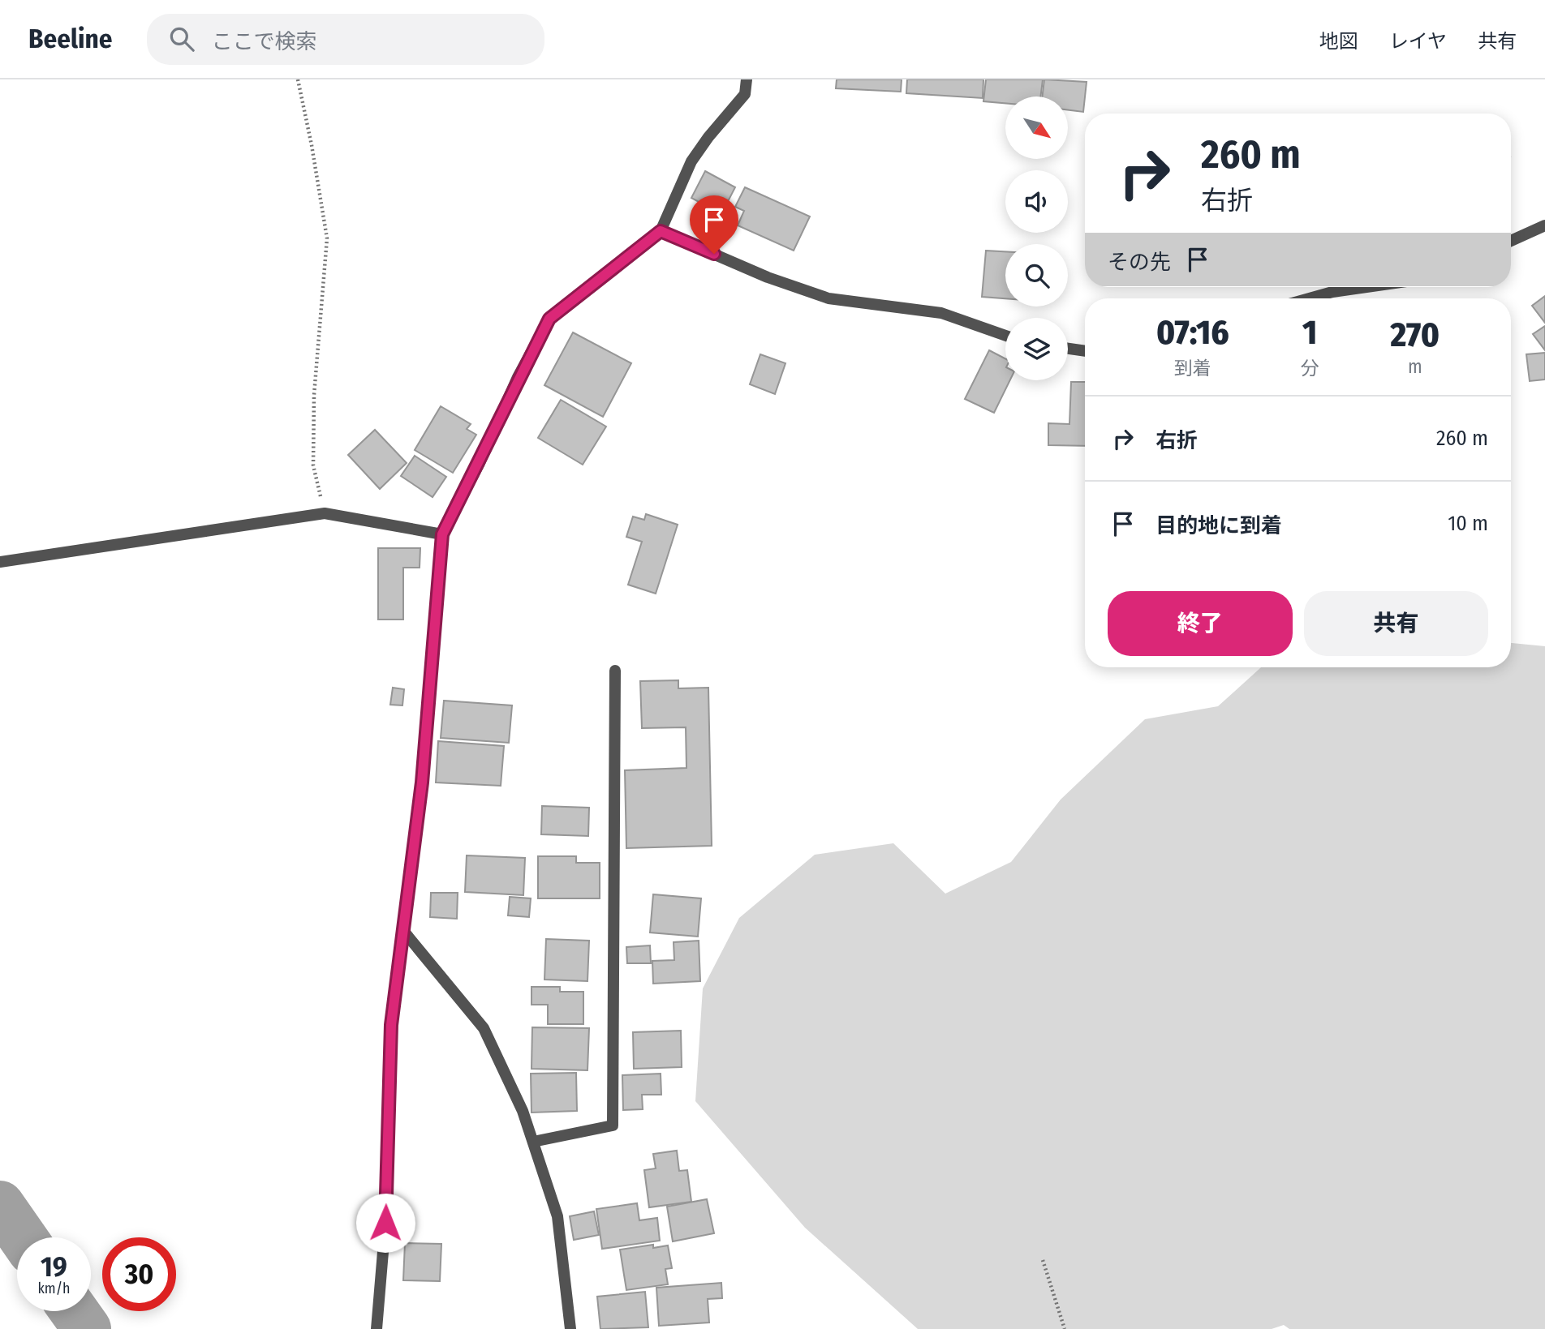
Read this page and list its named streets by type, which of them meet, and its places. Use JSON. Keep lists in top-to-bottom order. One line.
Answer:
{"north":"bottom right","page":{"header":"Beeline","search":"ここで検索","nav":["地図","レイヤ","共有"],"turn":["260 m","右折"],"then":"その先","eta":["07:16","到着","1","分","270","m"],"list":[{"name":"右折","value":"260 m"},{"name":"目的地に到着","value":"10 m"}],"buttons":["終了","共有"],"speed":"19 km/h","limit":"30"}}
